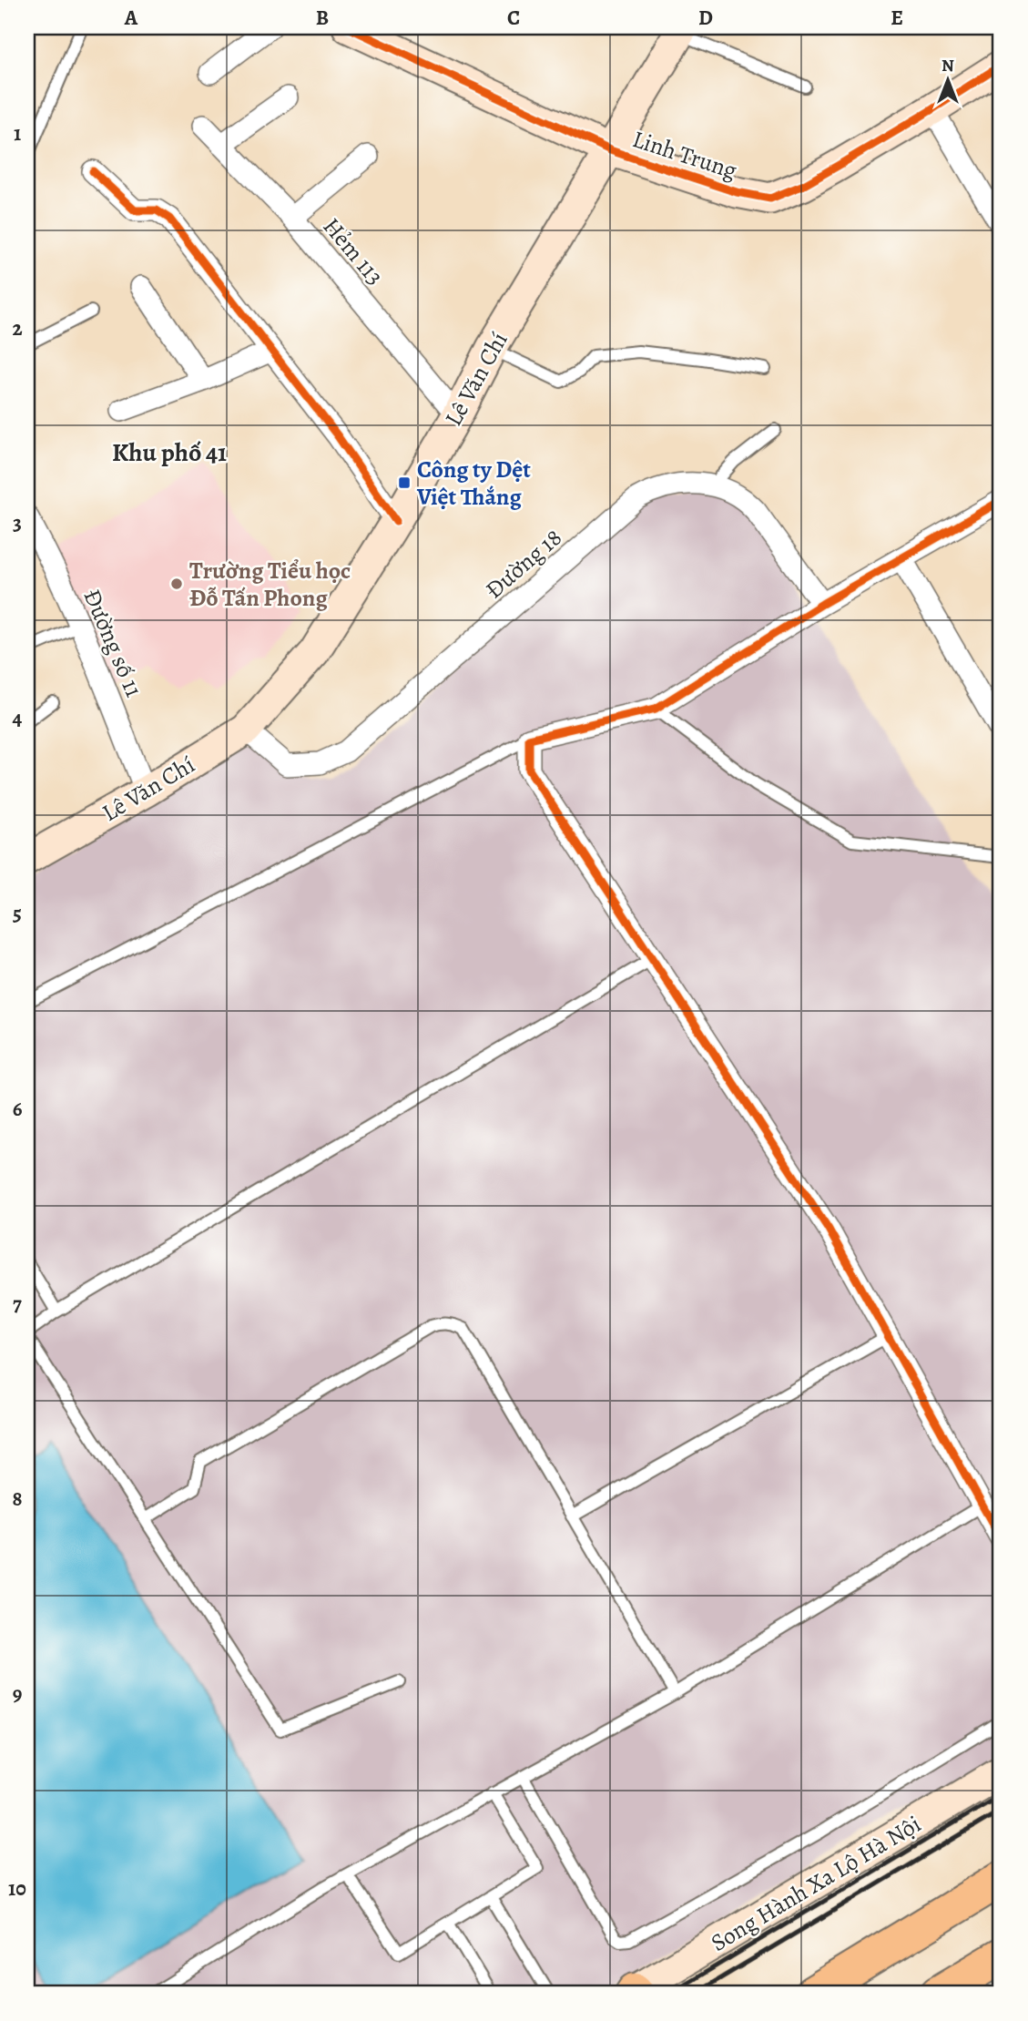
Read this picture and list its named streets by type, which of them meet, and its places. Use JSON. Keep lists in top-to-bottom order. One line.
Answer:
{"streets":{"main road":["Linh Trung","Lê Văn Chí","Song Hành Xa Lộ Hà Nội"],"street":["Hẻm 113","Đường 18","Đường số 11"]},"crossings":[["Linh Trung","Lê Văn Chí"],["Hẻm 113","Lê Văn Chí"],["Lê Văn Chí","Đường 18"],["Lê Văn Chí","Đường số 11"]],"districts":["Khu phố 41"],"places":{"transit":["Công ty Dệt Việt Thắng"],"other":["Trường Tiểu học Đỗ Tấn Phong"]},"north":"top","grid":{"columns":["A","B","C","D","E"],"rows":["1","2","3","4","5","6","7","8","9","10"]}}
